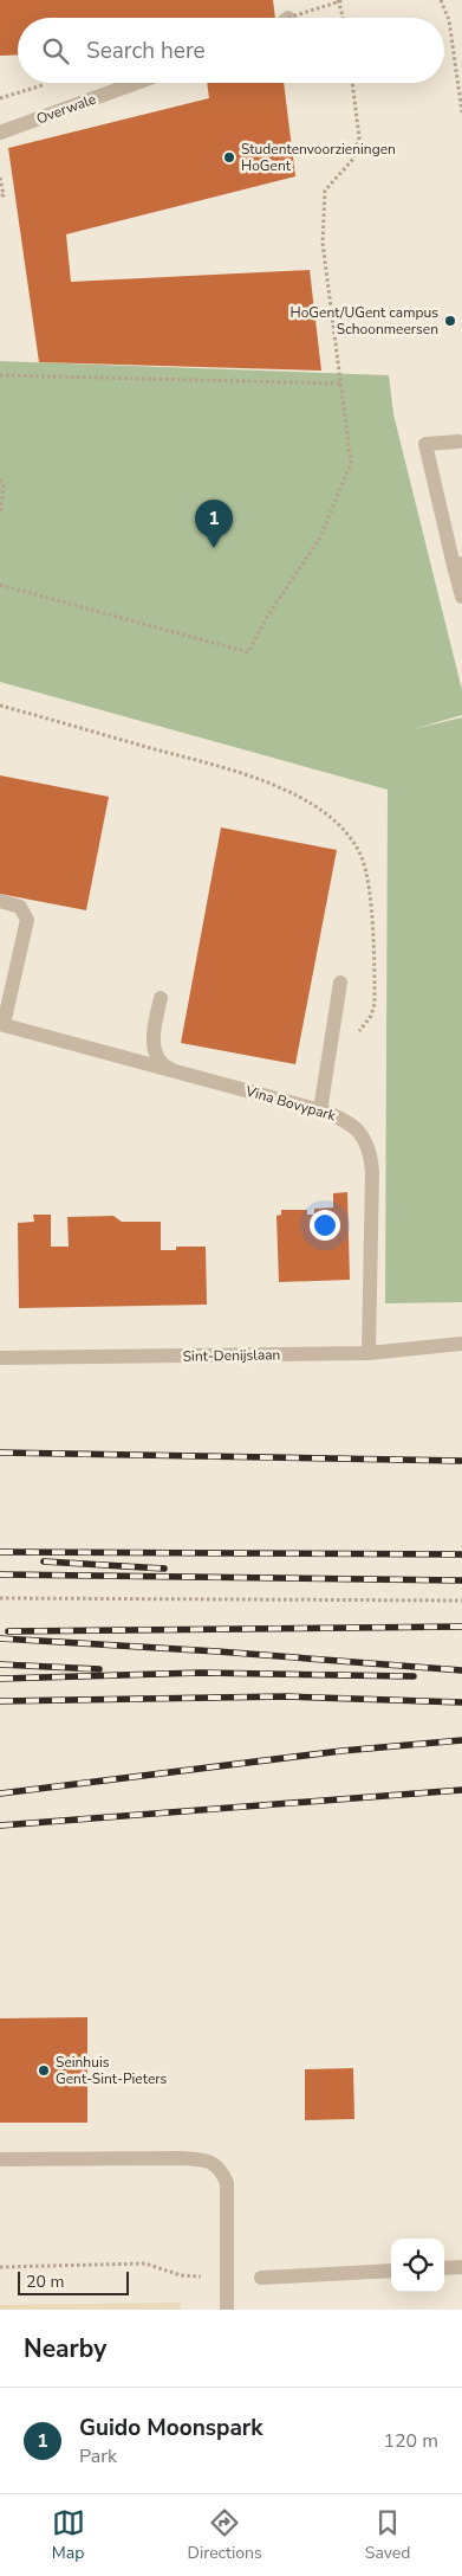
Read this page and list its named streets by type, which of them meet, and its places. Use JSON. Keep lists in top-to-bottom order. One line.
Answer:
{"streets":{"street":["Overwale","Vina Bovypark","Sint-Denijslaan"]},"crossings":[["Vina Bovypark","Sint-Denijslaan"]],"places":["Studentenvoorzieningen HoGent","HoGent/UGent campus Schoonmeersen","Seinhuis Gent-Sint-Pieters"],"scale_bar":"20 m","page":{"search":"Search here","pins":"1","scale":"20 m","heading":"Nearby","list":[{"mark":"1","name":"Guido Moonspark","note":"Park","value":"120 m"}],"nav":["Map","Directions","Saved"]}}
